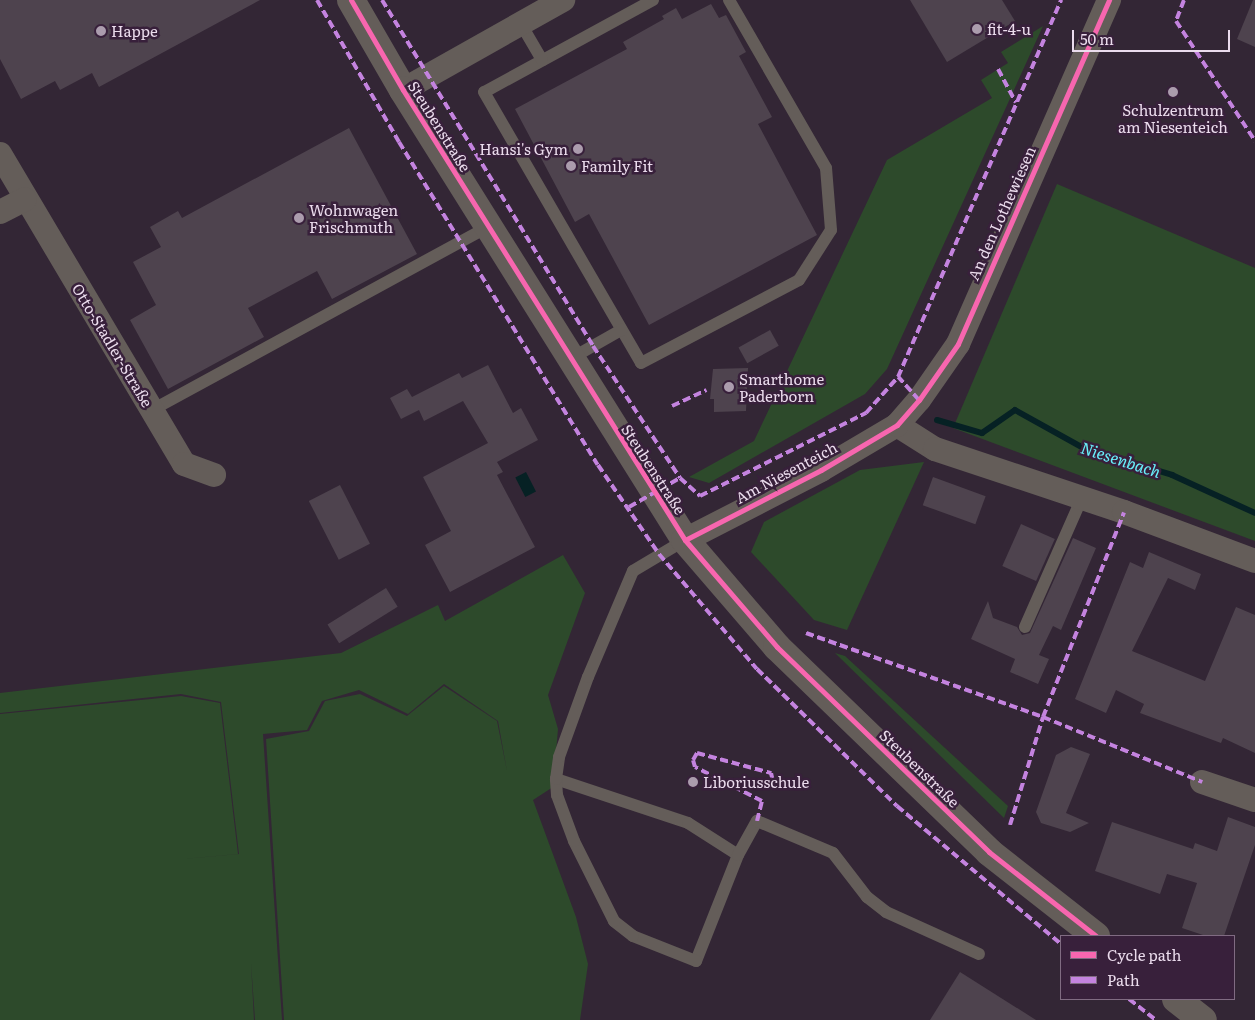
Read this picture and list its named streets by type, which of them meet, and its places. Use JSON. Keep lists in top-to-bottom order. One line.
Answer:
{"streets":{"street":["Steubenstraße","An den Lothewiesen","Otto-Stadler-Straße","Am Niesenteich"]},"crossings":[["Steubenstraße","Am Niesenteich"],["An den Lothewiesen","Am Niesenteich"]],"water":["Niesenbach"],"places":["fit-4-u","Happe","Schulzentrum am Niesenteich","Hansi's Gym","Family Fit","Wohnwagen Frischmuth","Smarthome Paderborn","Liboriusschule"],"legend":["Cycle path","Path"],"scale_bar":"50 m"}
